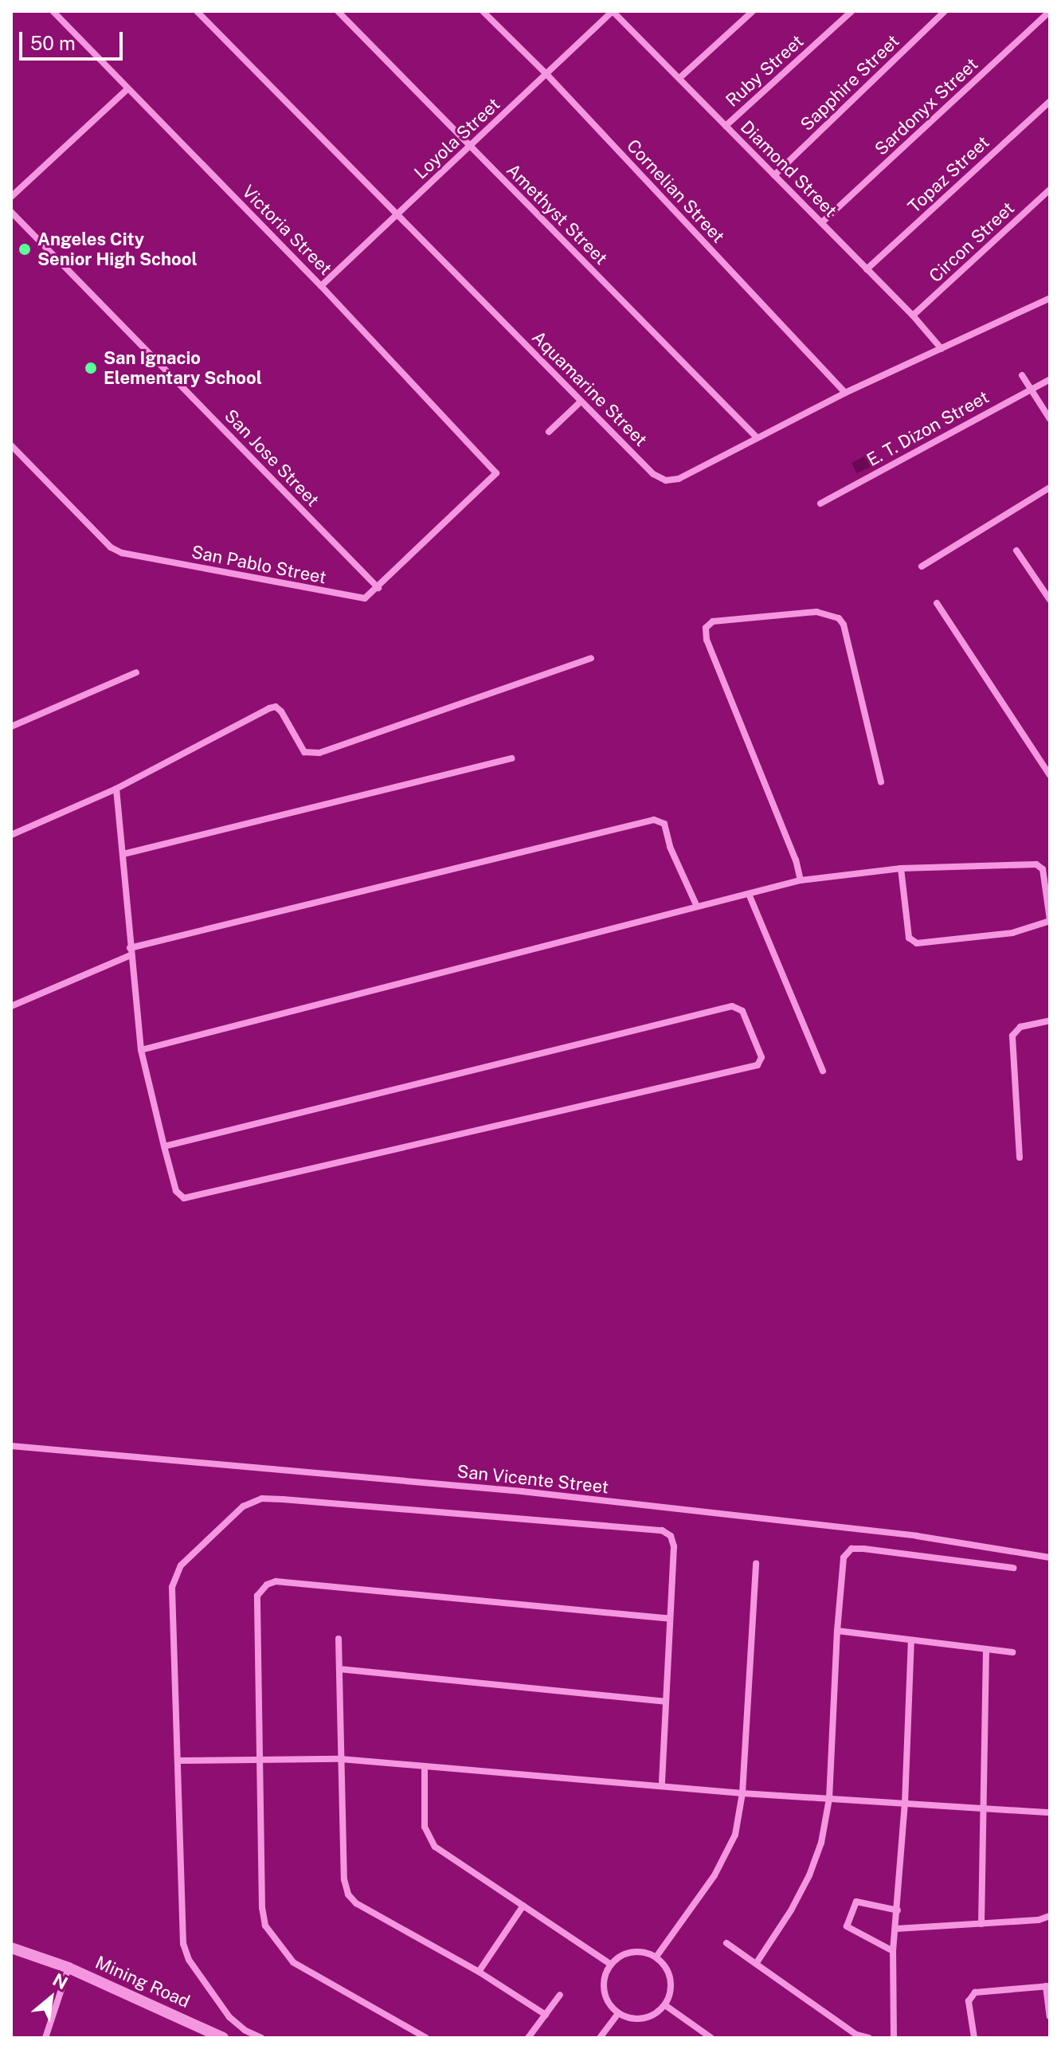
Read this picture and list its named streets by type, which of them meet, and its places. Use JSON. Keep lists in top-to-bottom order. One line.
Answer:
{"streets":{"street":["Ruby Street","Sapphire Street","Sardonyx Street","Loyola Street","Diamond Street","Topaz Street","Cornelian Street","Amethyst Street","Victoria Street","Circon Street","Aquamarine Street","E. T. Dizon Street","San Jose Street","San Pablo Street","San Vicente Street","Mining Road"]},"crossings":[["Ruby Street","Diamond Street"],["Sapphire Street","Diamond Street"],["Sardonyx Street","Diamond Street"],["Loyola Street","Diamond Street"],["Loyola Street","Cornelian Street"],["Loyola Street","Amethyst Street"],["Loyola Street","Victoria Street"],["Loyola Street","Aquamarine Street"],["Diamond Street","Topaz Street"],["Diamond Street","Circon Street"],["Diamond Street","Aquamarine Street"],["Cornelian Street","Aquamarine Street"],["Amethyst Street","Aquamarine Street"],["Victoria Street","San Pablo Street"],["San Jose Street","San Pablo Street"]],"places":["Angeles City Senior High School","San Ignacio Elementary School"],"scale_bar":"50 m","north":"top right"}
